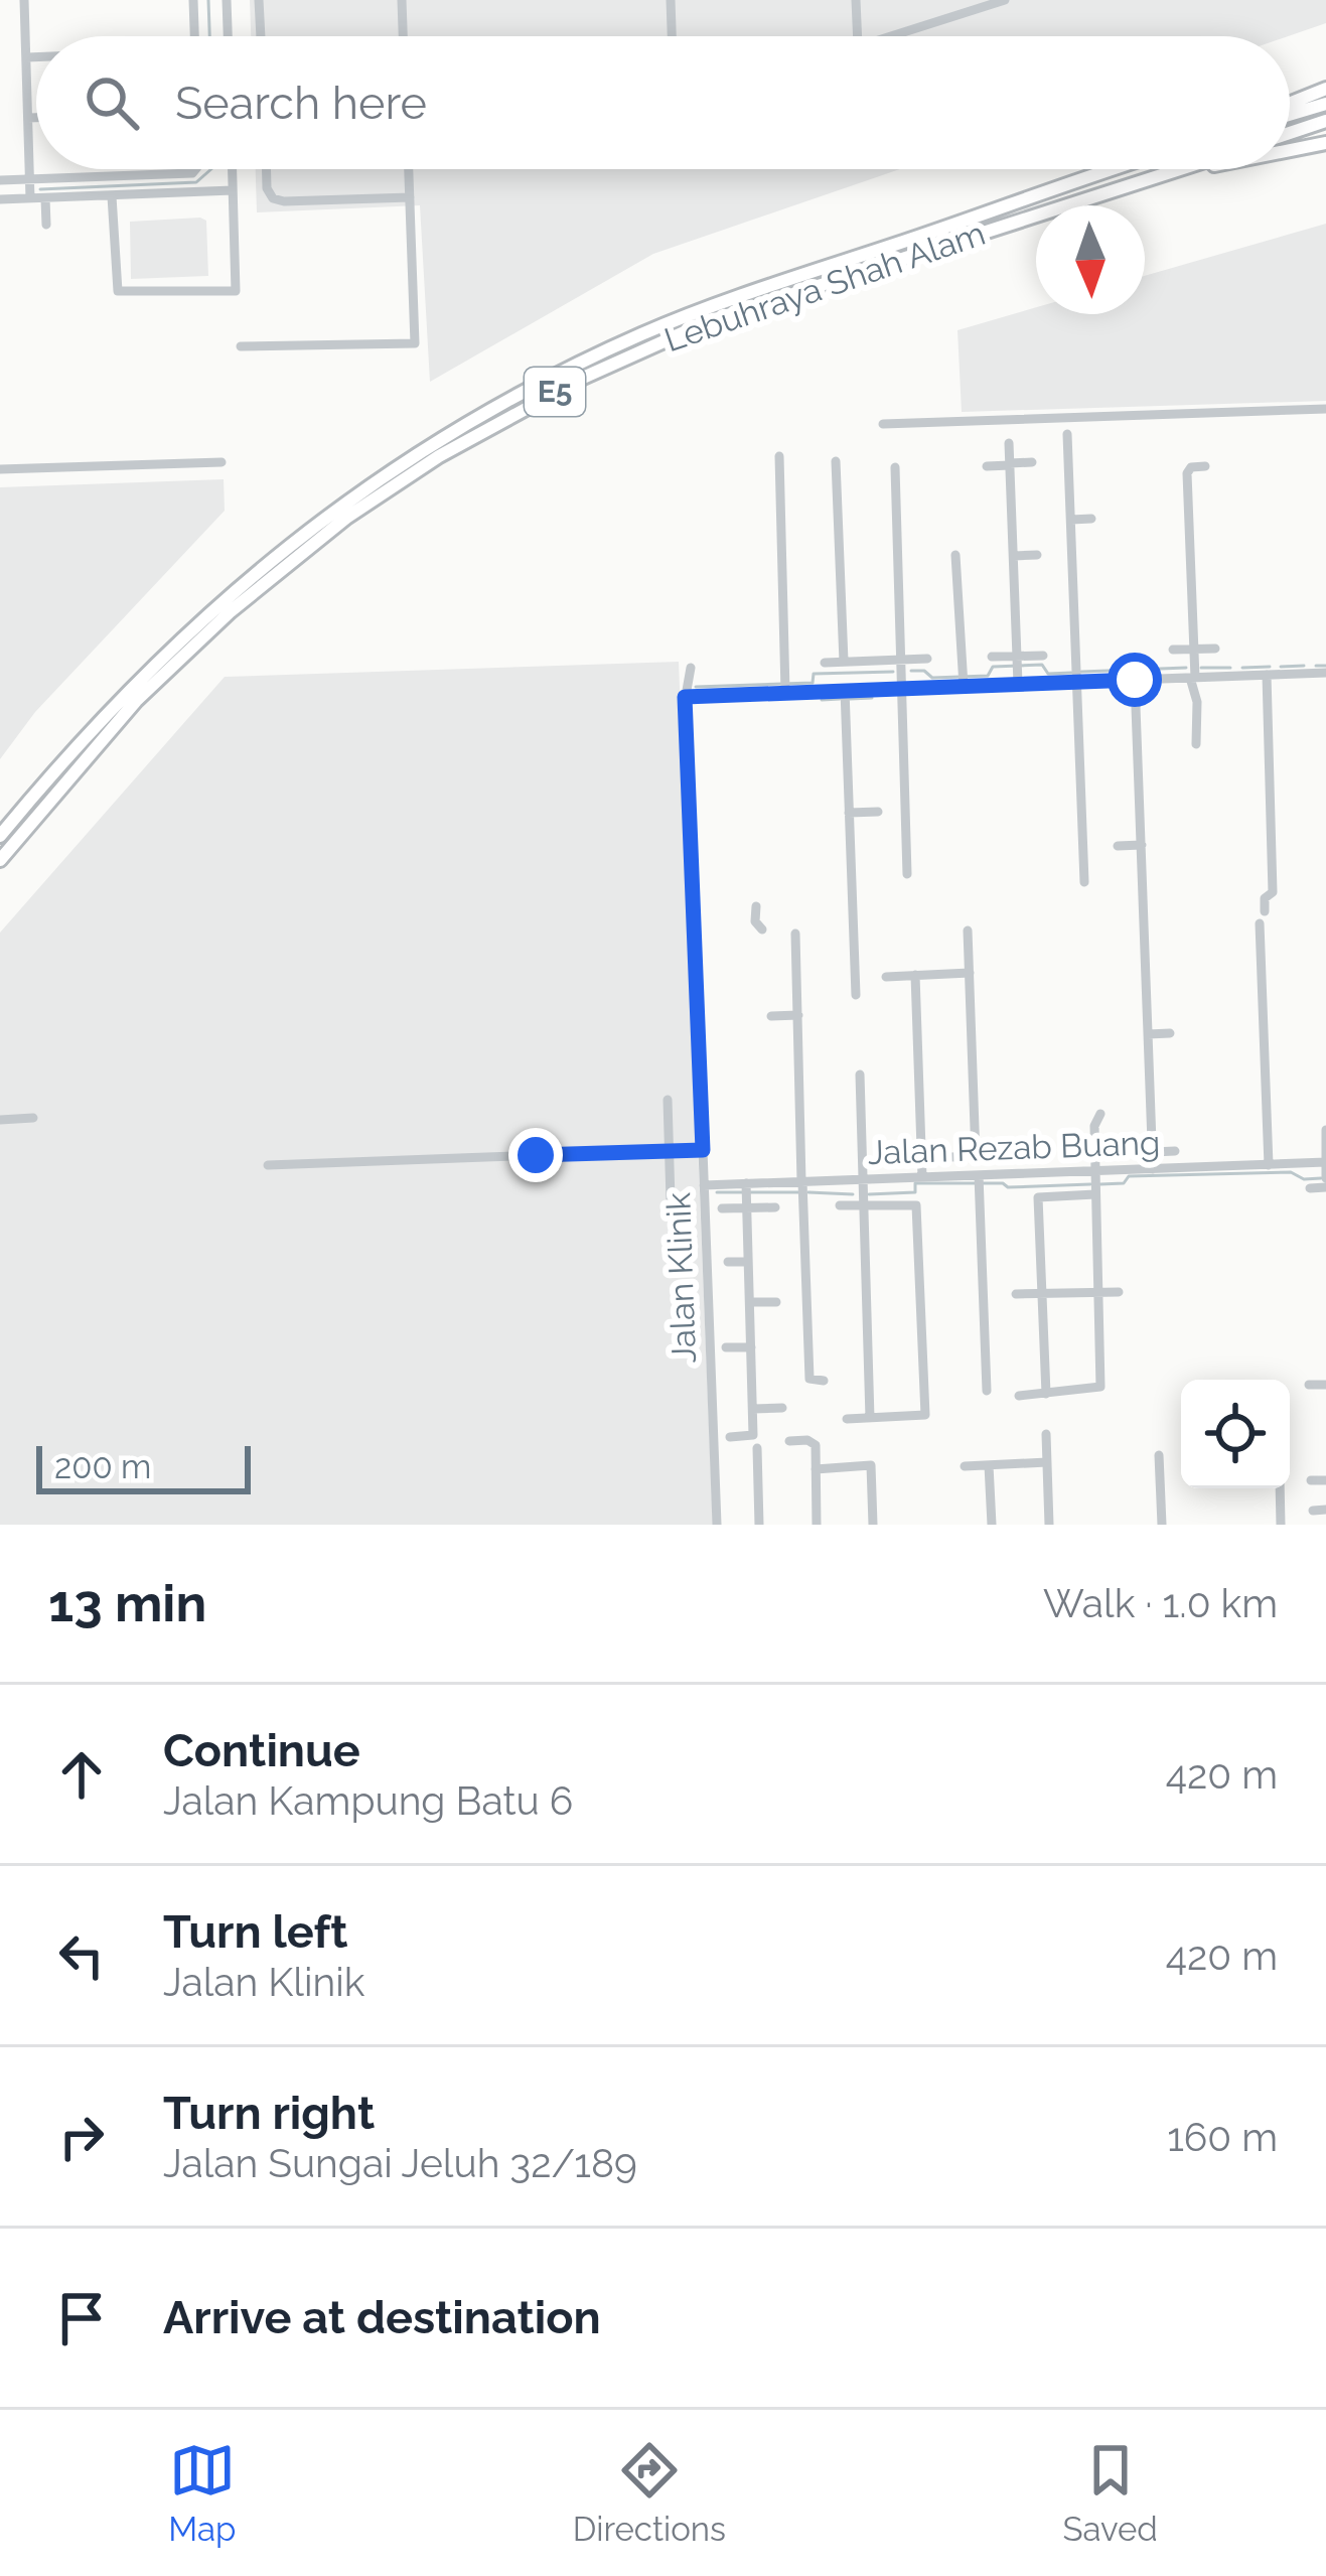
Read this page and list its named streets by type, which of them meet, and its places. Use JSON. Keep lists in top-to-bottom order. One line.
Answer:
{"streets":{"highway":["Lebuhraya Shah Alam","E5"],"street":["Jalan Rezab Buang","Jalan Klinik"]},"crossings":[["Jalan Rezab Buang","Jalan Klinik"]],"scale_bar":"200 m","north":"bottom","page":{"search":"Search here","scale":"200 m","heading":["13 min","Walk · 1.0 km"],"list":[["Continue","Jalan Kampung Batu 6","420 m"],["Turn left","Jalan Klinik","420 m"],["Turn right","Jalan Sungai Jeluh 32/189","160 m"],"Arrive at destination"],"nav":["Map","Directions","Saved"]}}
